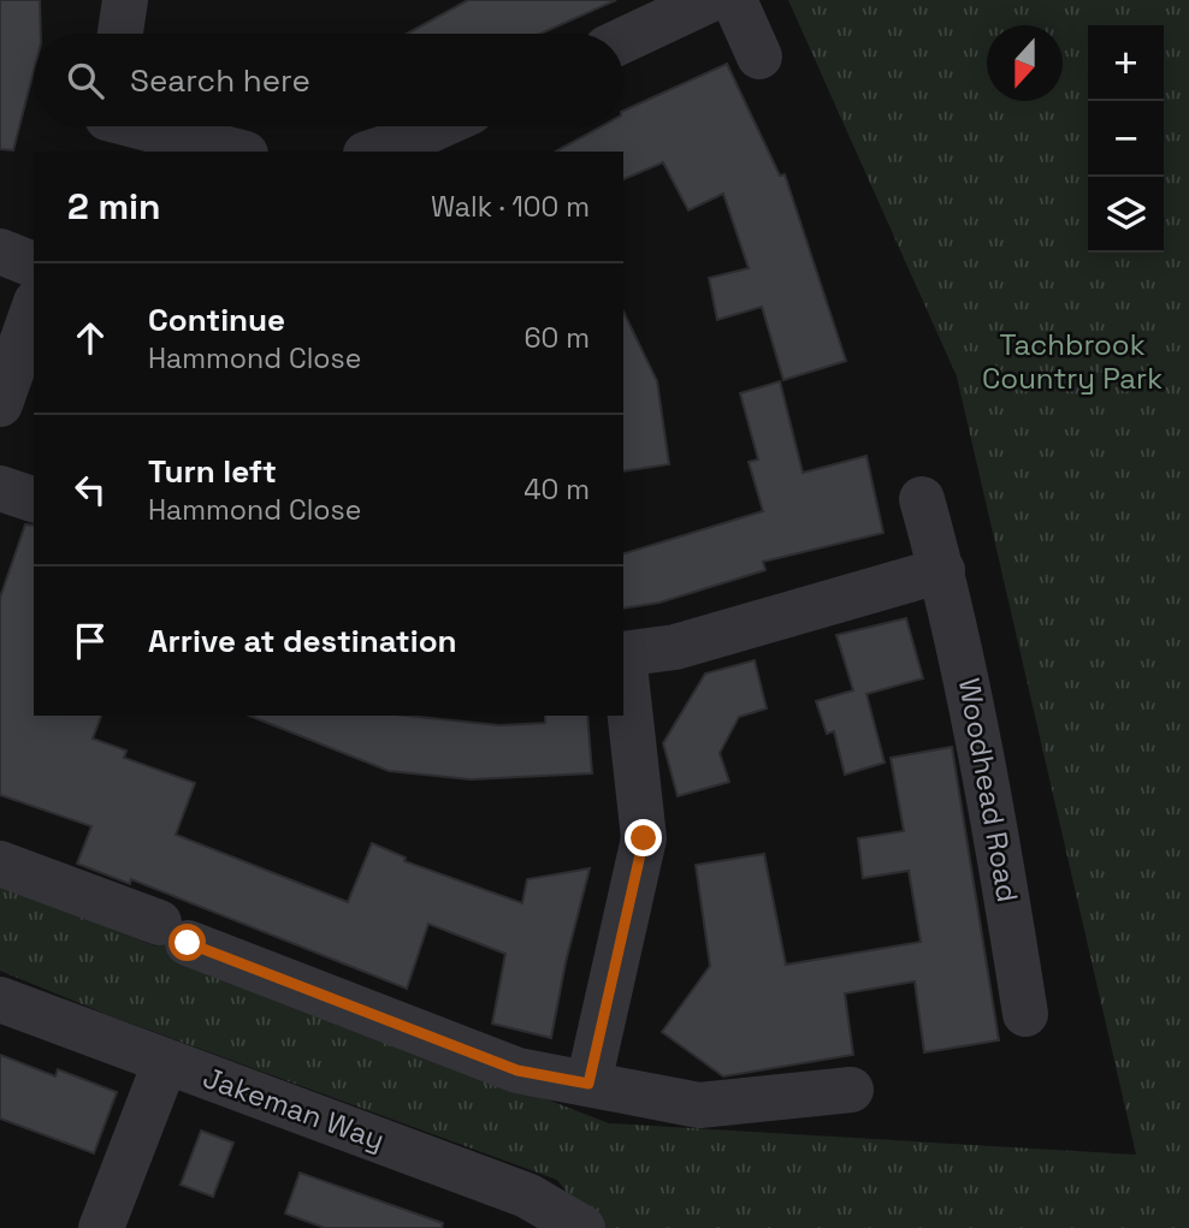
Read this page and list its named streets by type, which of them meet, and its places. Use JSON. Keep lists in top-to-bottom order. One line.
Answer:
{"streets":{"street":["Woodhead Road","Jakeman Way"]},"parks":["Tachbrook Country Park"],"north":"bottom","page":{"map_buttons":["+","−"],"search":"Search here","heading":["2 min","Walk · 100 m"],"list":[["Continue","Hammond Close","60 m"],["Turn left","Hammond Close","40 m"],"Arrive at destination"]}}
